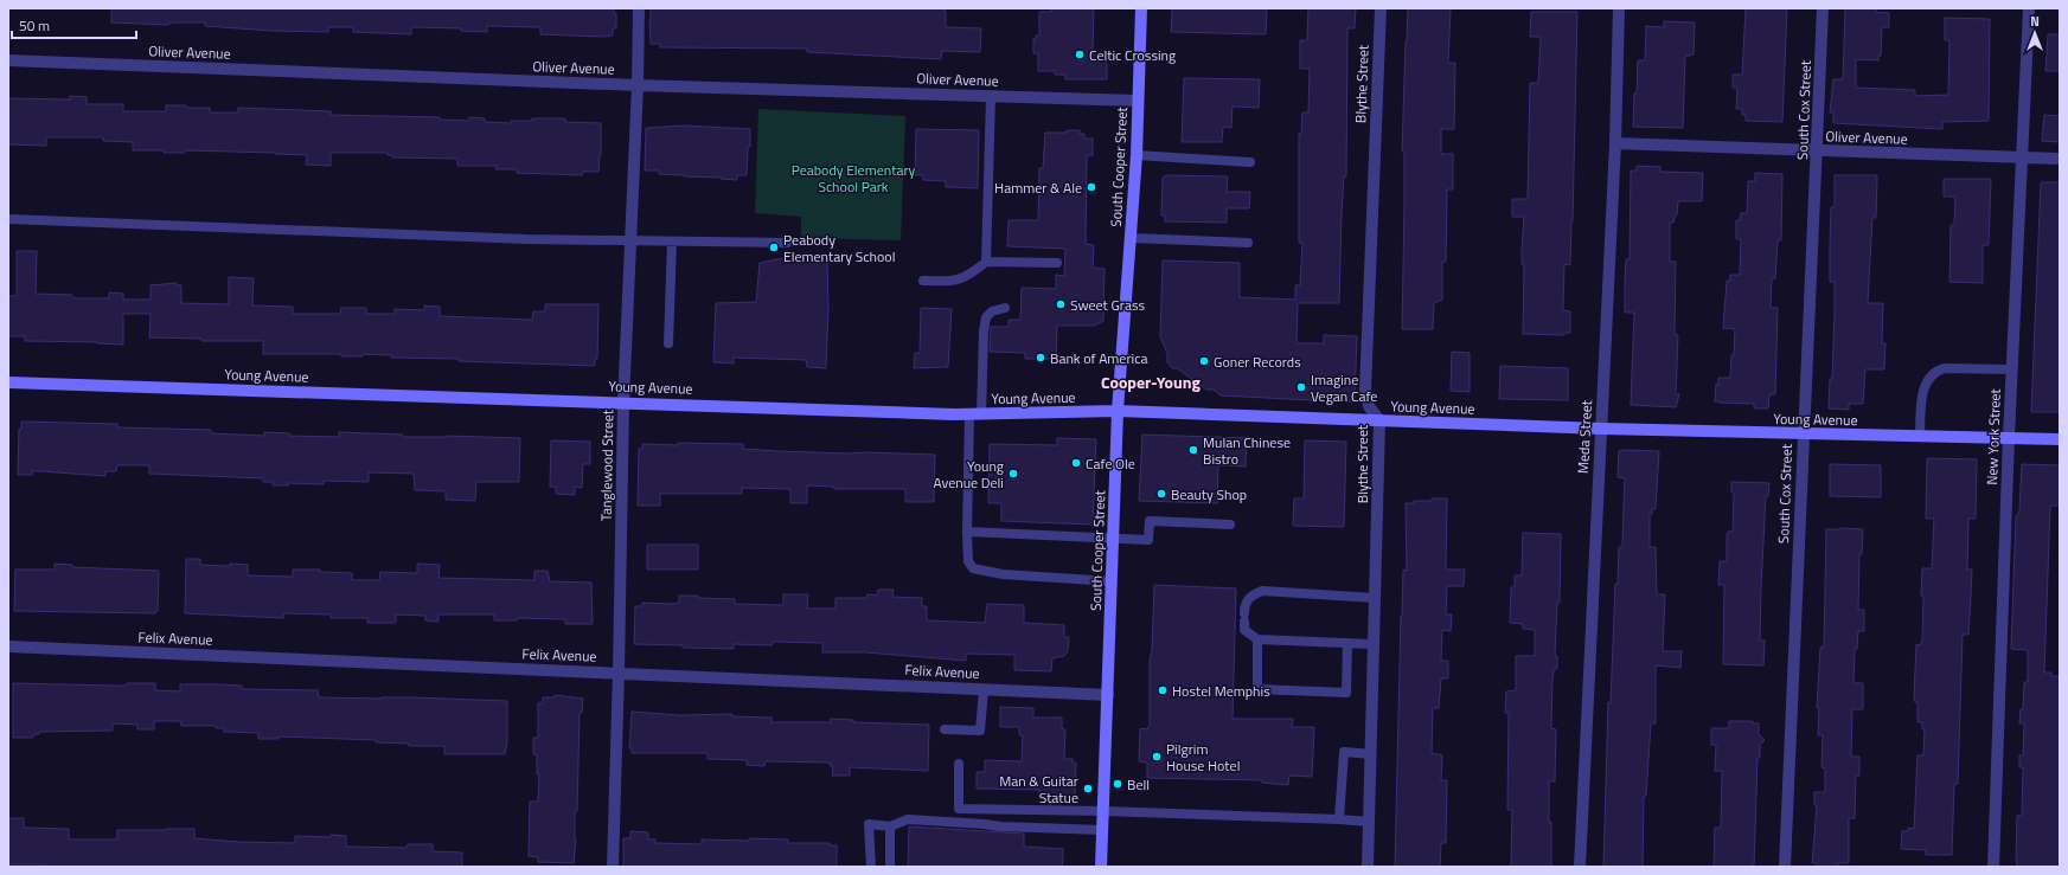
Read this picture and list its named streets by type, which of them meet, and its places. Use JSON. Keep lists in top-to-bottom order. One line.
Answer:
{"streets":{"street":["Oliver Avenue","Blythe Street","South Cox Street","South Cooper Street","Young Avenue","Meda Street","New York Street","Tanglewood Street","Felix Avenue"]},"crossings":[["Oliver Avenue","South Cox Street"],["Oliver Avenue","South Cooper Street"],["Oliver Avenue","Meda Street"],["Oliver Avenue","New York Street"],["Oliver Avenue","Tanglewood Street"],["Blythe Street","Young Avenue"],["South Cox Street","Young Avenue"],["South Cooper Street","Young Avenue"],["South Cooper Street","Felix Avenue"],["Young Avenue","Meda Street"],["Young Avenue","New York Street"],["Young Avenue","Tanglewood Street"],["Tanglewood Street","Felix Avenue"]],"districts":["Cooper-Young"],"parks":["Peabody Elementary School Park"],"places":["Celtic Crossing","Hammer & Ale","Peabody Elementary School","Sweet Grass","Bank of America","Goner Records","Imagine Vegan Cafe","Mulan Chinese Bistro","Cafe Ole","Young Avenue Deli","Beauty Shop","Hostel Memphis","Pilgrim House Hotel","Bell","Man & Guitar Statue"],"scale_bar":"50 m","north":"top"}
